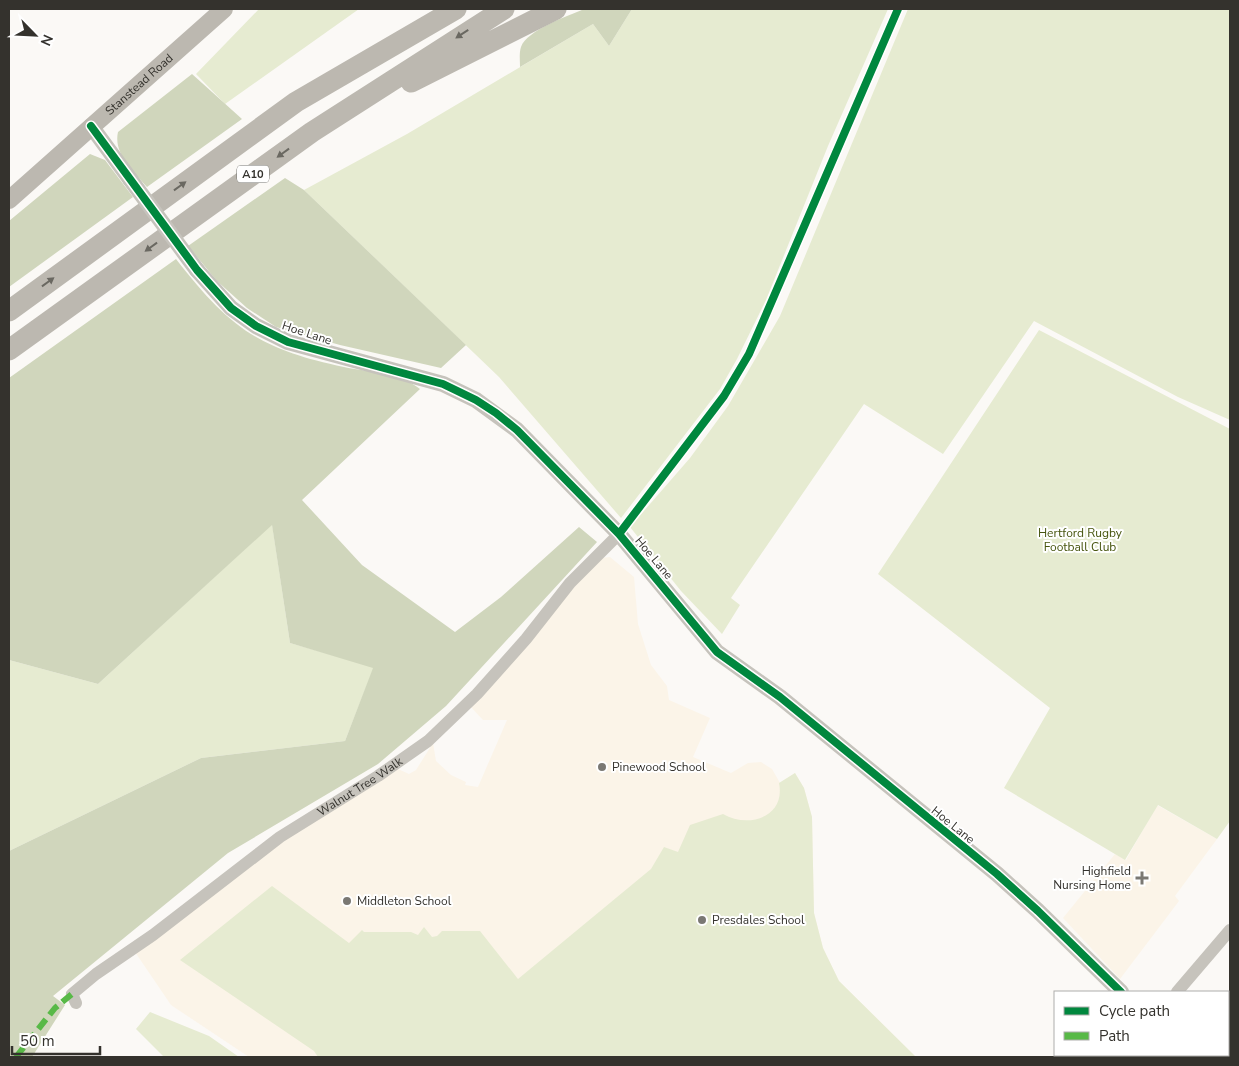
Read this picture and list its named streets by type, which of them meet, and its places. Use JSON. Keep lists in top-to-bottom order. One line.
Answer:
{"streets":{"highway":["A10"],"main road":["Stanstead Road"],"street":["Hoe Lane","Walnut Tree Walk"]},"crossings":[["Stanstead Road","Hoe Lane"],["Hoe Lane","Walnut Tree Walk"]],"parks":["Hertford Rugby Football Club"],"places":{"other":["Pinewood School","Middleton School","Presdales School"],"health":["Highfield Nursing Home"]},"legend":["Cycle path","Path"],"scale_bar":"50 m","north":"bottom right"}
